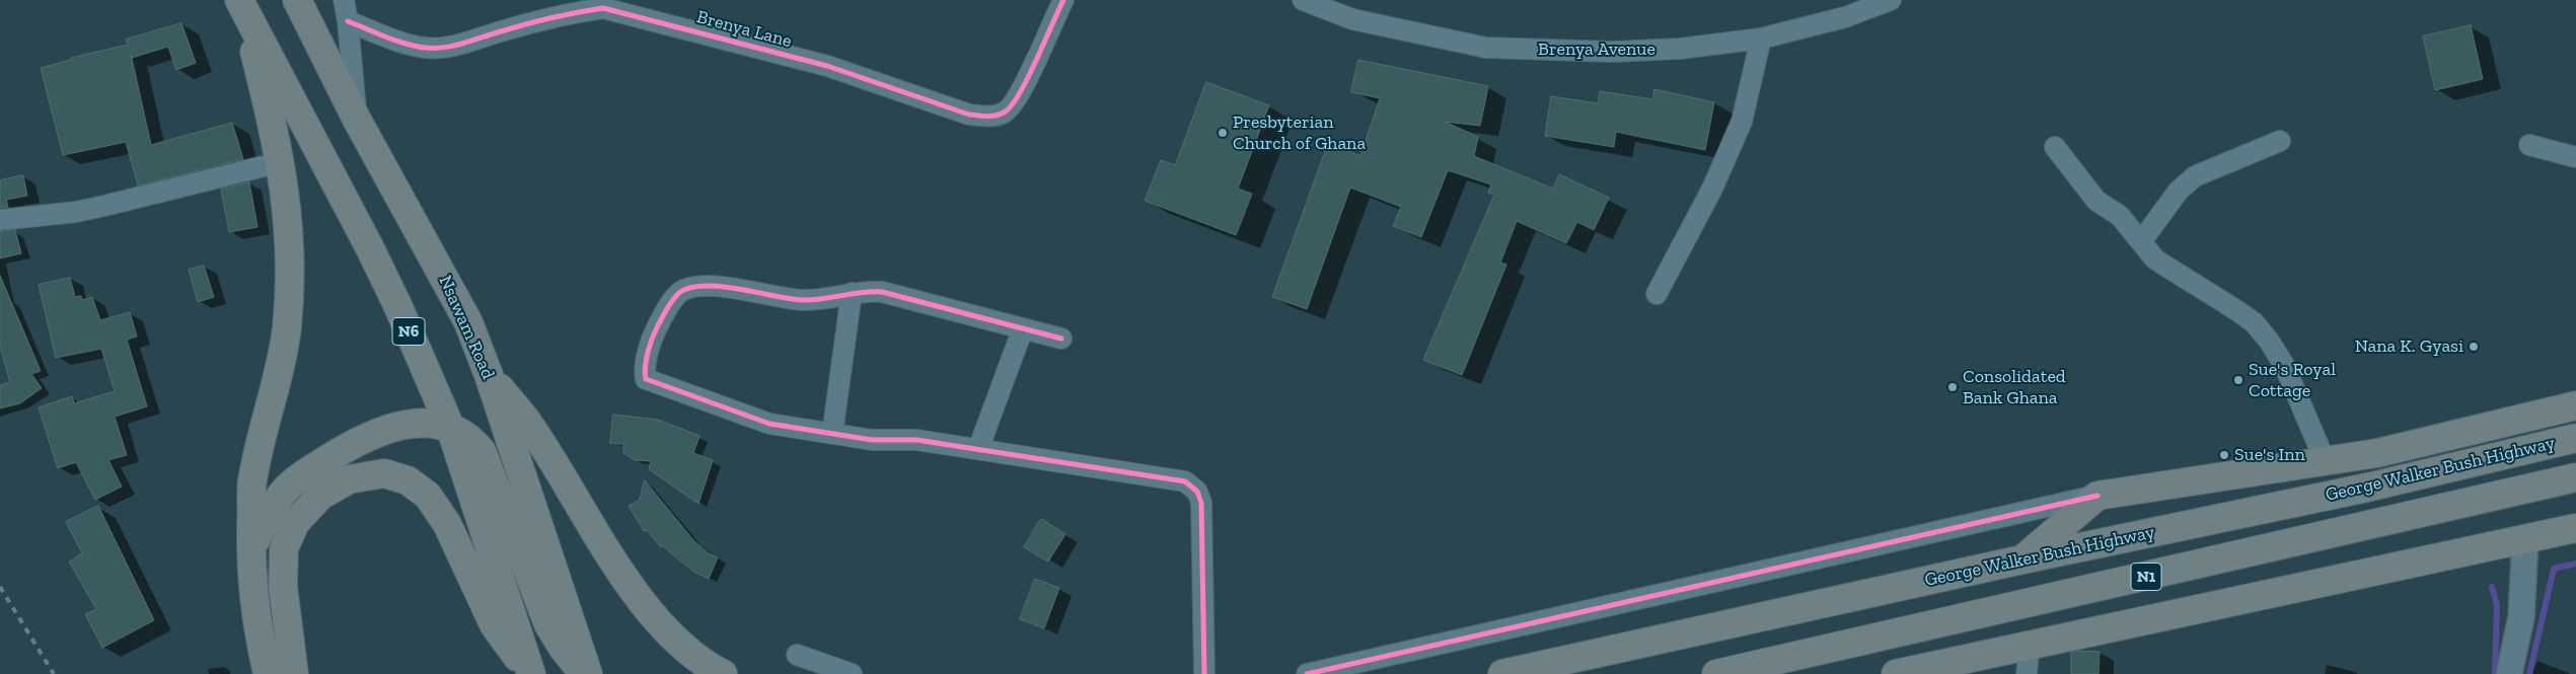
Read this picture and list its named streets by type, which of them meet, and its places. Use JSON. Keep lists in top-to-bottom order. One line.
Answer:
{"streets":{"highway":["Nsawam Road","N6","George Walker Bush Highway","N1"],"street":["Brenya Lane","Brenya Avenue"]},"places":["Presbyterian Church of Ghana","Nana K. Gyasi","Sue's Royal Cottage","Consolidated Bank Ghana","Sue's Inn"]}
